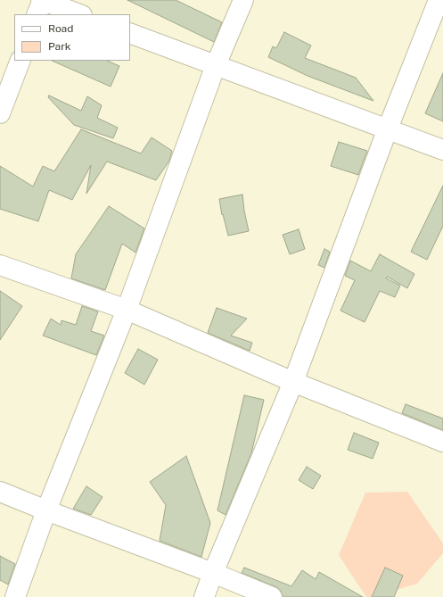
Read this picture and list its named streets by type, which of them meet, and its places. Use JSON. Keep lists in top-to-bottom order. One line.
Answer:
{"legend":["Road","Park"]}
